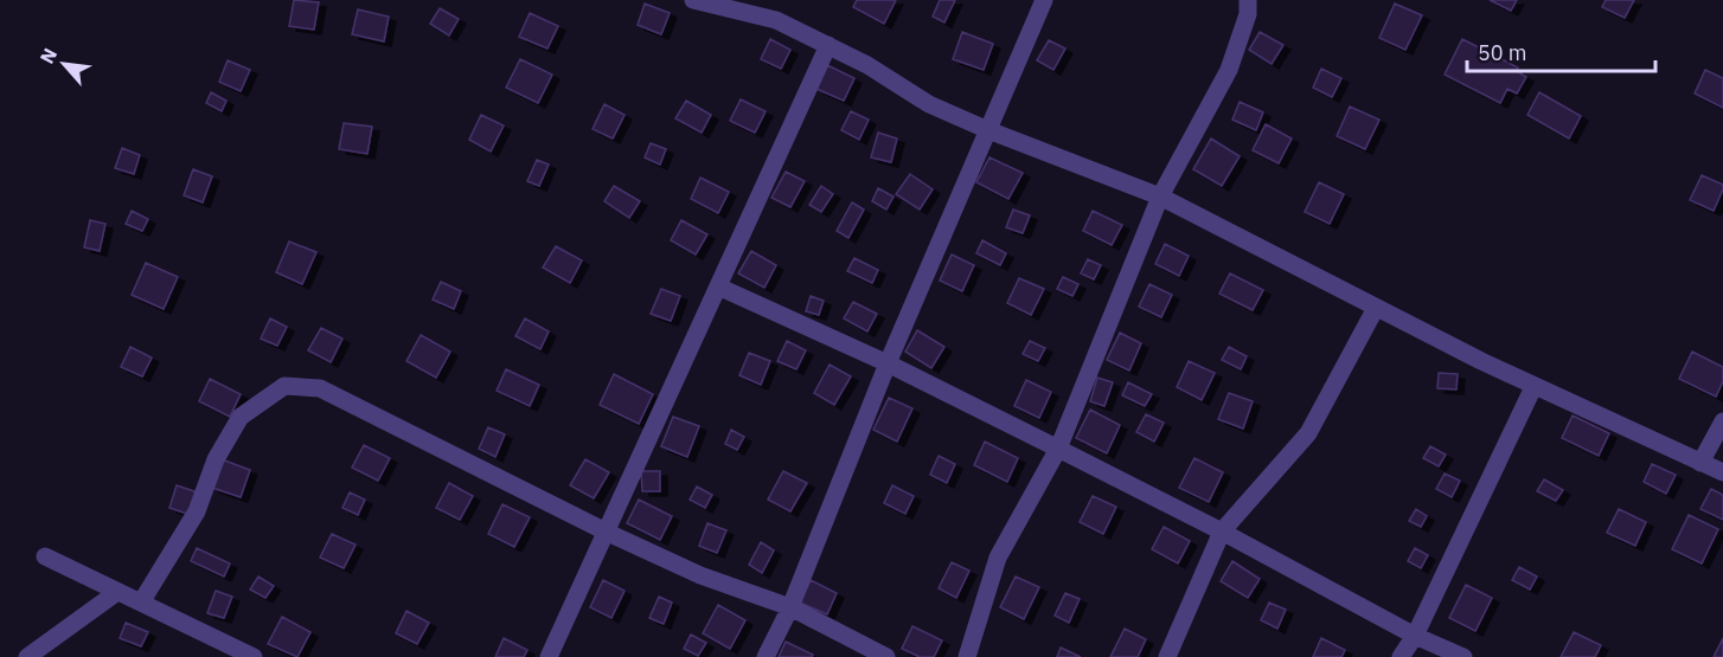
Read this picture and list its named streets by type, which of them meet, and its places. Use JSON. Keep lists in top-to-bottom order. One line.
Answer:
{"scale_bar":"50 m","north":"top left"}
